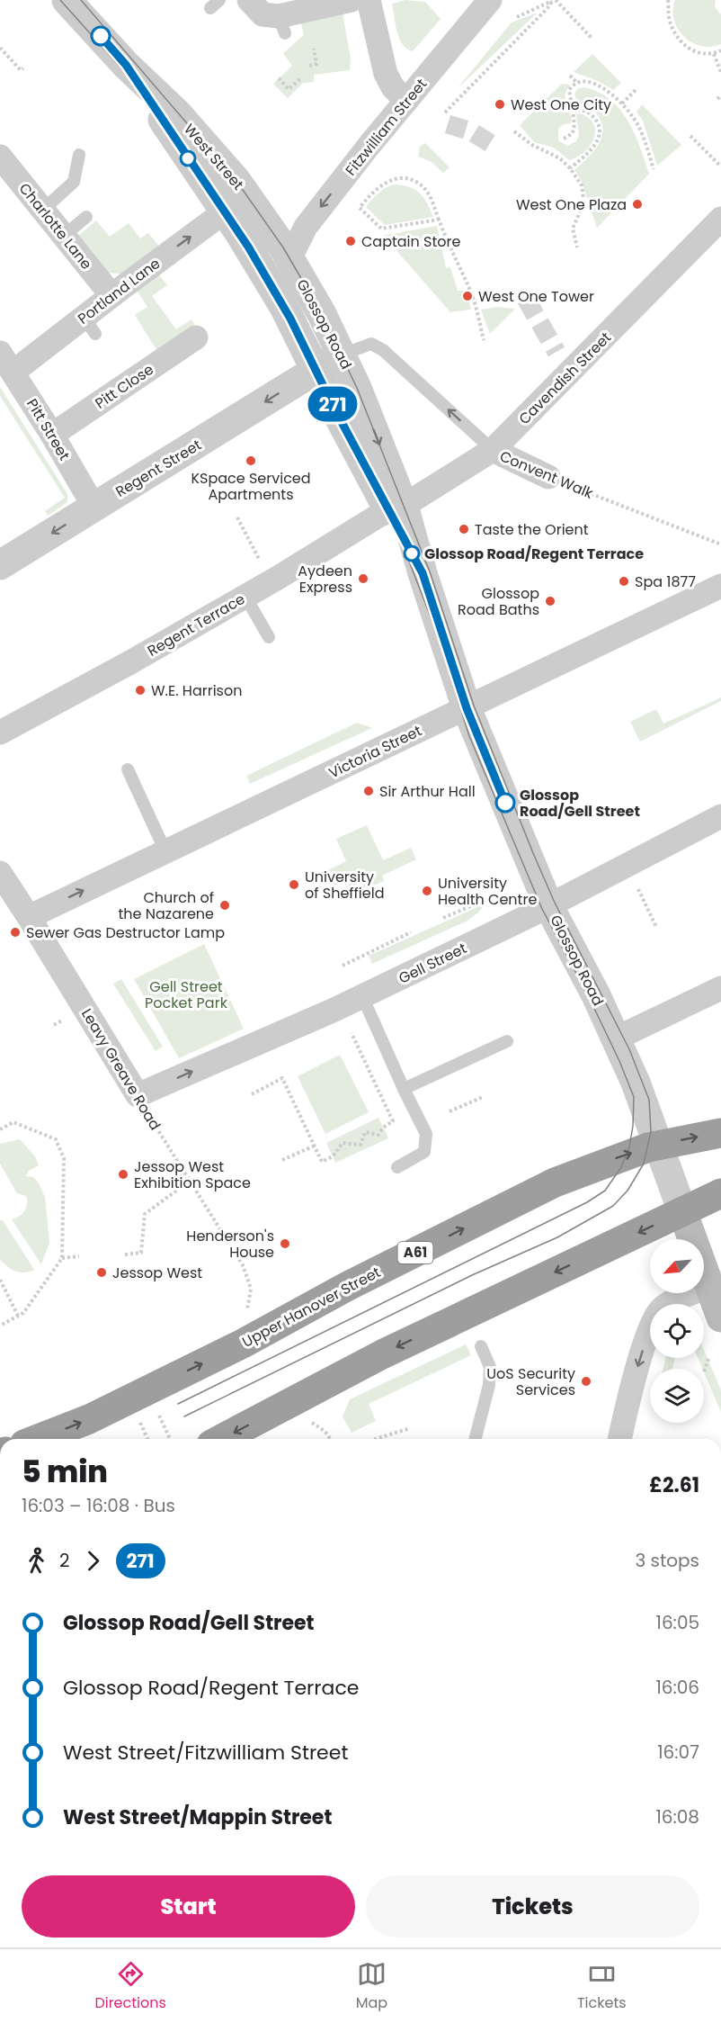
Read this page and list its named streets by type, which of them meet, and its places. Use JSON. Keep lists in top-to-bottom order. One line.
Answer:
{"streets":{"highway":["A61","Upper Hanover Street"],"main road":["Glossop Road"],"street":["Fitzwilliam Street","West Street","Charlotte Lane","Portland Lane","Cavendish Street","Pitt Close","Pitt Street","Regent Street","Convent Walk","Regent Terrace","Victoria Street","Gell Street","Leavy Greave Road"]},"crossings":[["Fitzwilliam Street","West Street"],["Fitzwilliam Street","Glossop Road"],["West Street","Portland Lane"],["West Street","Glossop Road"],["Charlotte Lane","Portland Lane"],["Portland Lane","Pitt Street"],["Glossop Road","Cavendish Street"],["Glossop Road","Regent Street"],["Glossop Road","Convent Walk"],["Glossop Road","Regent Terrace"],["Glossop Road","Victoria Street"],["Glossop Road","Gell Street"],["Glossop Road","Upper Hanover Street"],["Cavendish Street","Convent Walk"],["Cavendish Street","Regent Terrace"],["Pitt Close","Pitt Street"],["Pitt Street","Regent Street"],["Regent Street","Convent Walk"],["Victoria Street","Leavy Greave Road"],["Gell Street","Leavy Greave Road"]],"one_way":["Fitzwilliam Street","Portland Lane","Regent Street","Convent Walk","Gell Street"],"parks":["Gell Street Pocket Park"],"places":["West One City","West One Plaza","Captain Store","West One Tower","KSpace Serviced Apartments","Taste the Orient","Glossop Road/Regent Terrace","Aydeen Express","Spa 1877","Glossop Road Baths","W.E. Harrison","Sir Arthur Hall","Glossop Road/Gell Street","University of Sheffield","University Health Centre","Church of the Nazarene","Sewer Gas Destructor Lamp","Jessop West Exhibition Space","Henderson's House","Jessop West","UoS Security Services"],"lines":["bus line 271"],"north":"bottom left","page":{"on_map":"271","heading":["5 min","16:03 – 16:08 · Bus","£2.61"],"legs":["2","271","3 stops"],"list":[{"name":"Glossop Road/Gell Street","value":"16:05"},{"name":"Glossop Road/Regent Terrace","value":"16:06"},{"name":"West Street/Fitzwilliam Street","value":"16:07"},{"name":"West Street/Mappin Street","value":"16:08"}],"buttons":["Start","Tickets"],"tabs":["Directions","Map","Tickets"]}}
